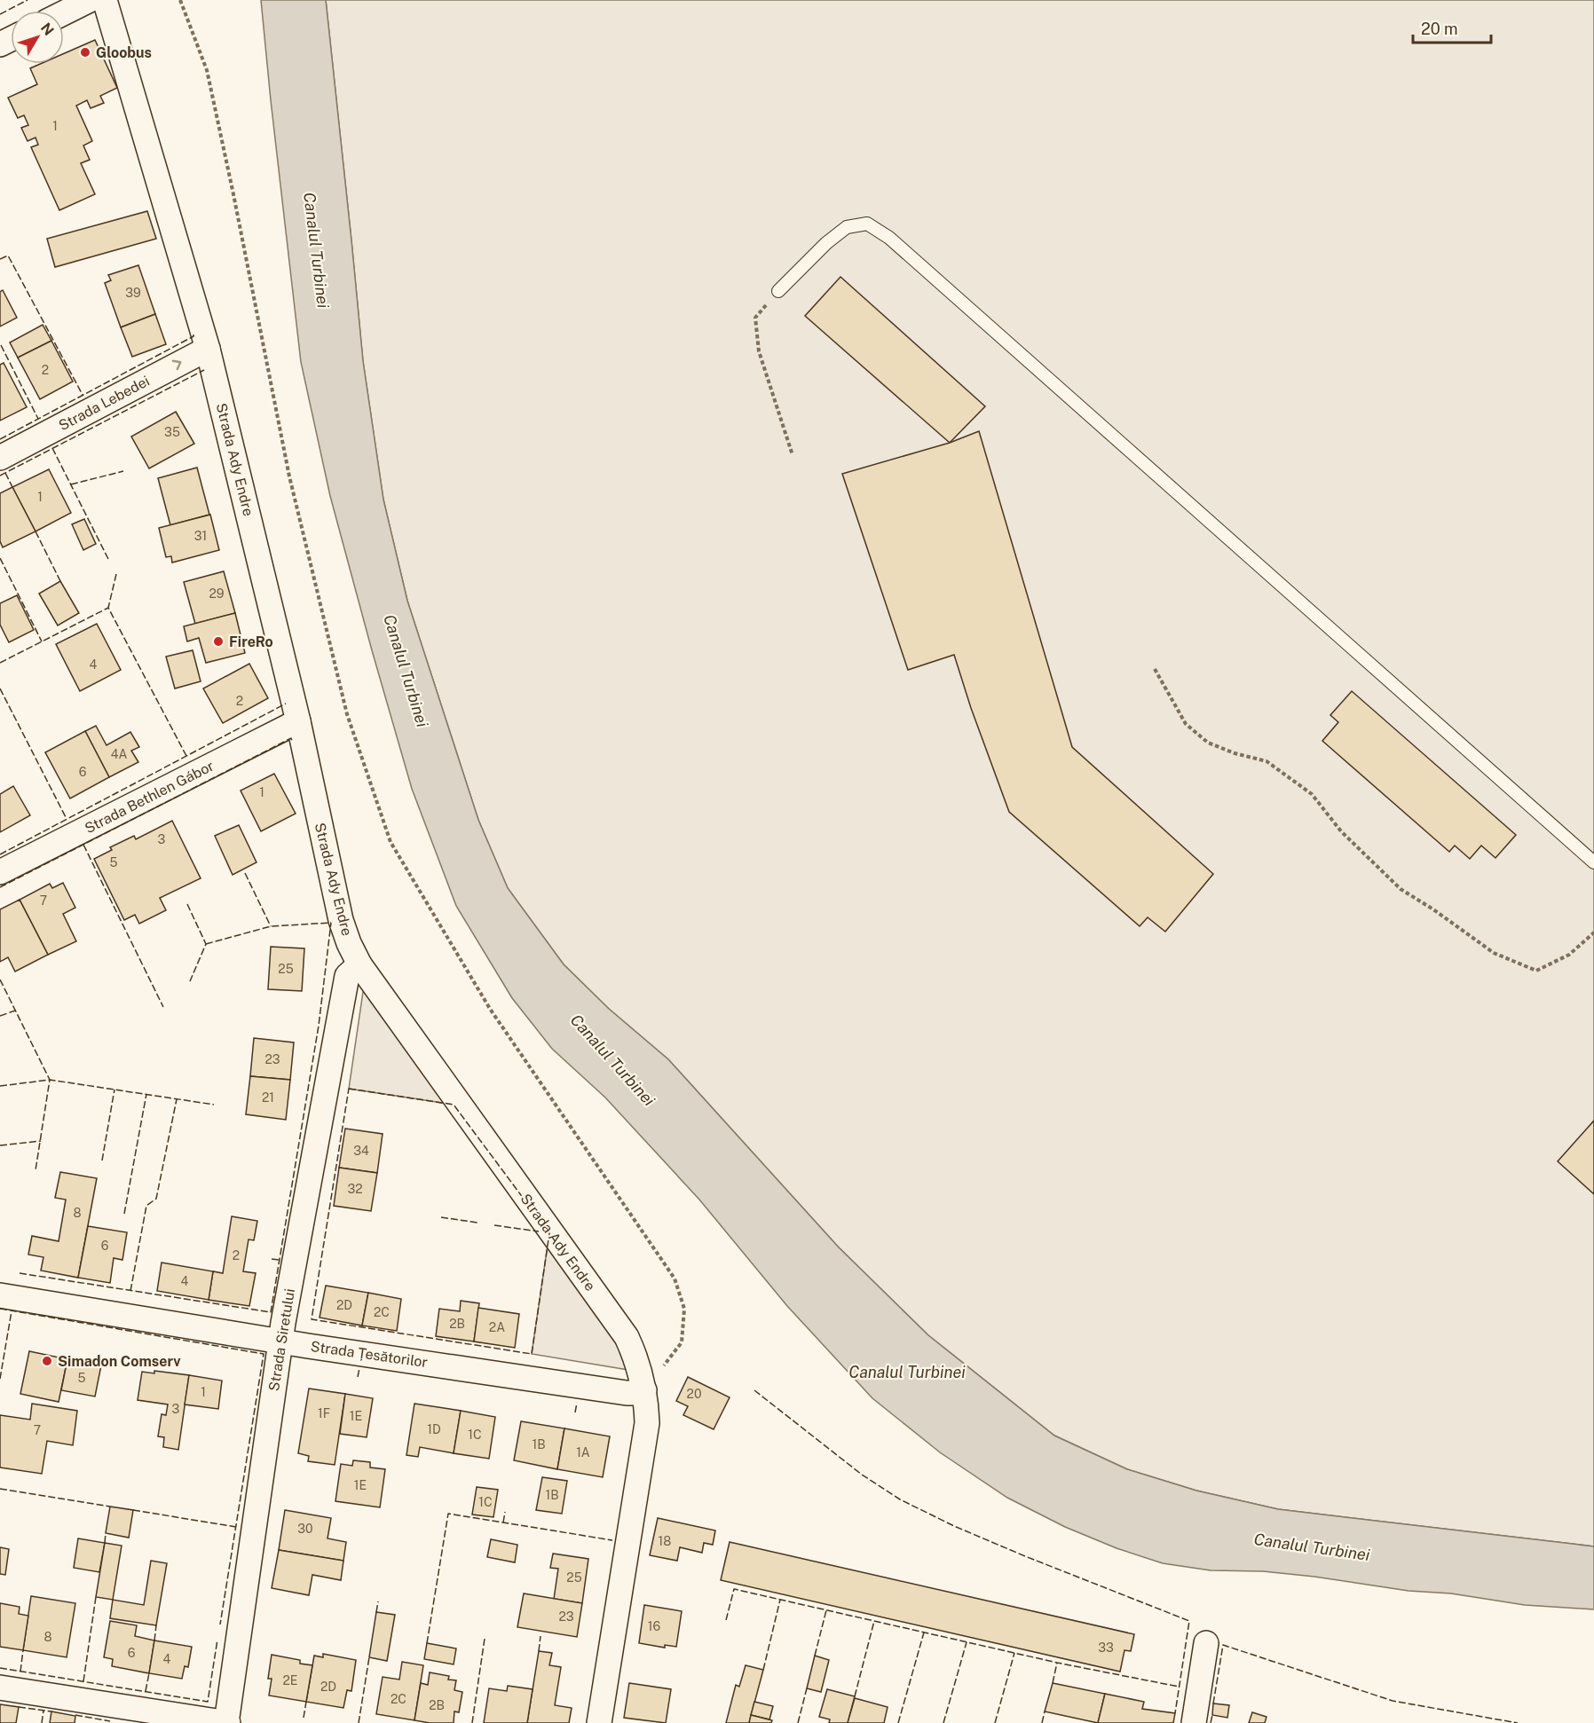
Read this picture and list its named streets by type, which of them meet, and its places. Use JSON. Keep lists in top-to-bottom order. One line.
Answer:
{"streets":{"street":["Strada Lebedei","Strada Ady Endre","Strada Bethlen Gábor","Strada Siretului","Strada Țesătorilor"]},"crossings":[["Strada Lebedei","Strada Ady Endre"],["Strada Ady Endre","Strada Bethlen Gábor"],["Strada Ady Endre","Strada Siretului"],["Strada Ady Endre","Strada Țesătorilor"],["Strada Siretului","Strada Țesătorilor"]],"one_way":["Strada Lebedei"],"water":["Canalul Turbinei"],"places":["Gloobus","FireRo","Simadon Comserv"],"house_numbers":["1","39","2","35","1","31","29","4","2","4A","6","1","3","5","7","25","23","21","34","32","8","6","2","4","2D","2C","2B","2A","5","1","20","3","1F","1E","1D","7","1C","1B","1A","1E","1B","1C","30","18","25","23","16","8","33","6","4","2E","2D","2C","2B"],"scale_bar":"20 m","north":"top right"}
